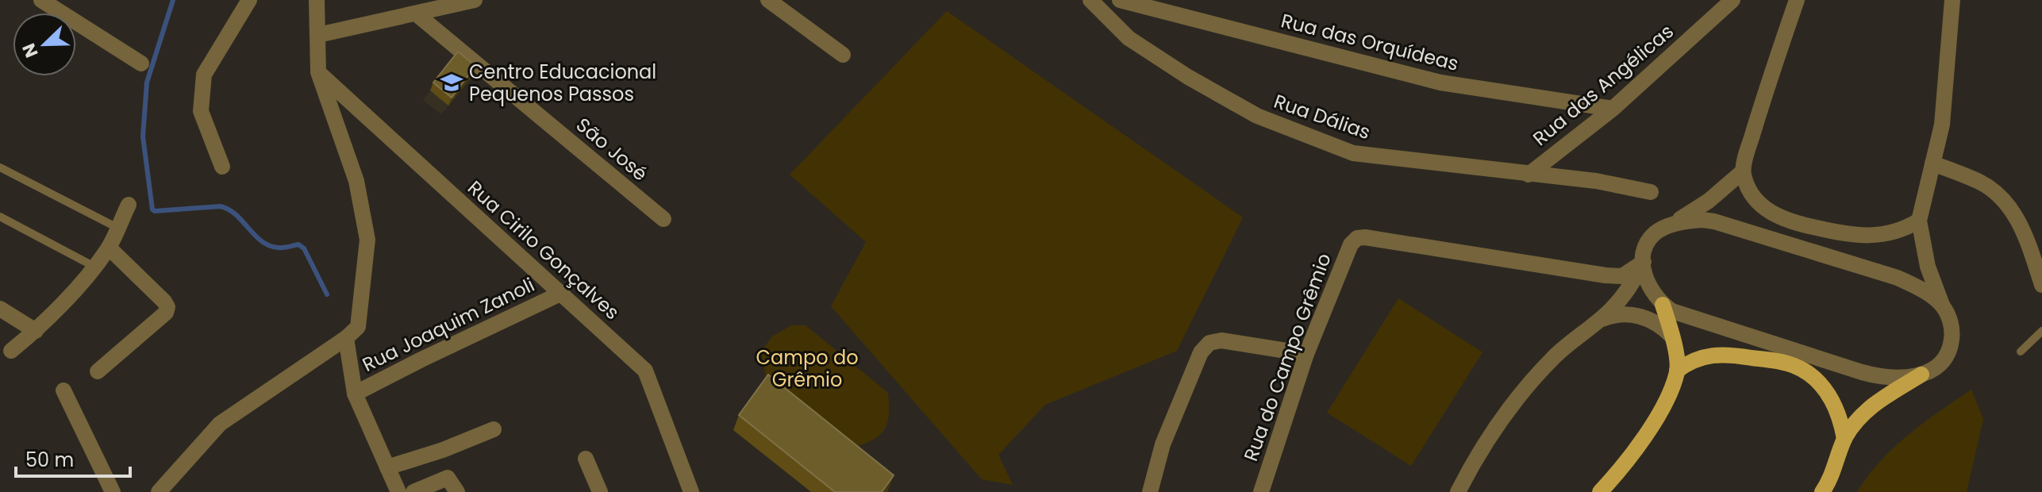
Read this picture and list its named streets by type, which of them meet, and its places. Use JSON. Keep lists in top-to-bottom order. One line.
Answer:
{"streets":{"street":["Rua das Orquídeas","Rua das Angélicas","Rua Dálias","São José","Rua Cirilo Gonçalves","Rua Joaquim Zanoli","Rua do Campo Grêmio"]},"crossings":[["Rua das Orquídeas","Rua das Angélicas"],["Rua das Angélicas","Rua Dálias"],["Rua Cirilo Gonçalves","Rua Joaquim Zanoli"]],"parks":["Campo do Grêmio"],"places":{"school or university":["Centro Educacional Pequenos Passos"]},"scale_bar":"50 m","north":"bottom left"}
